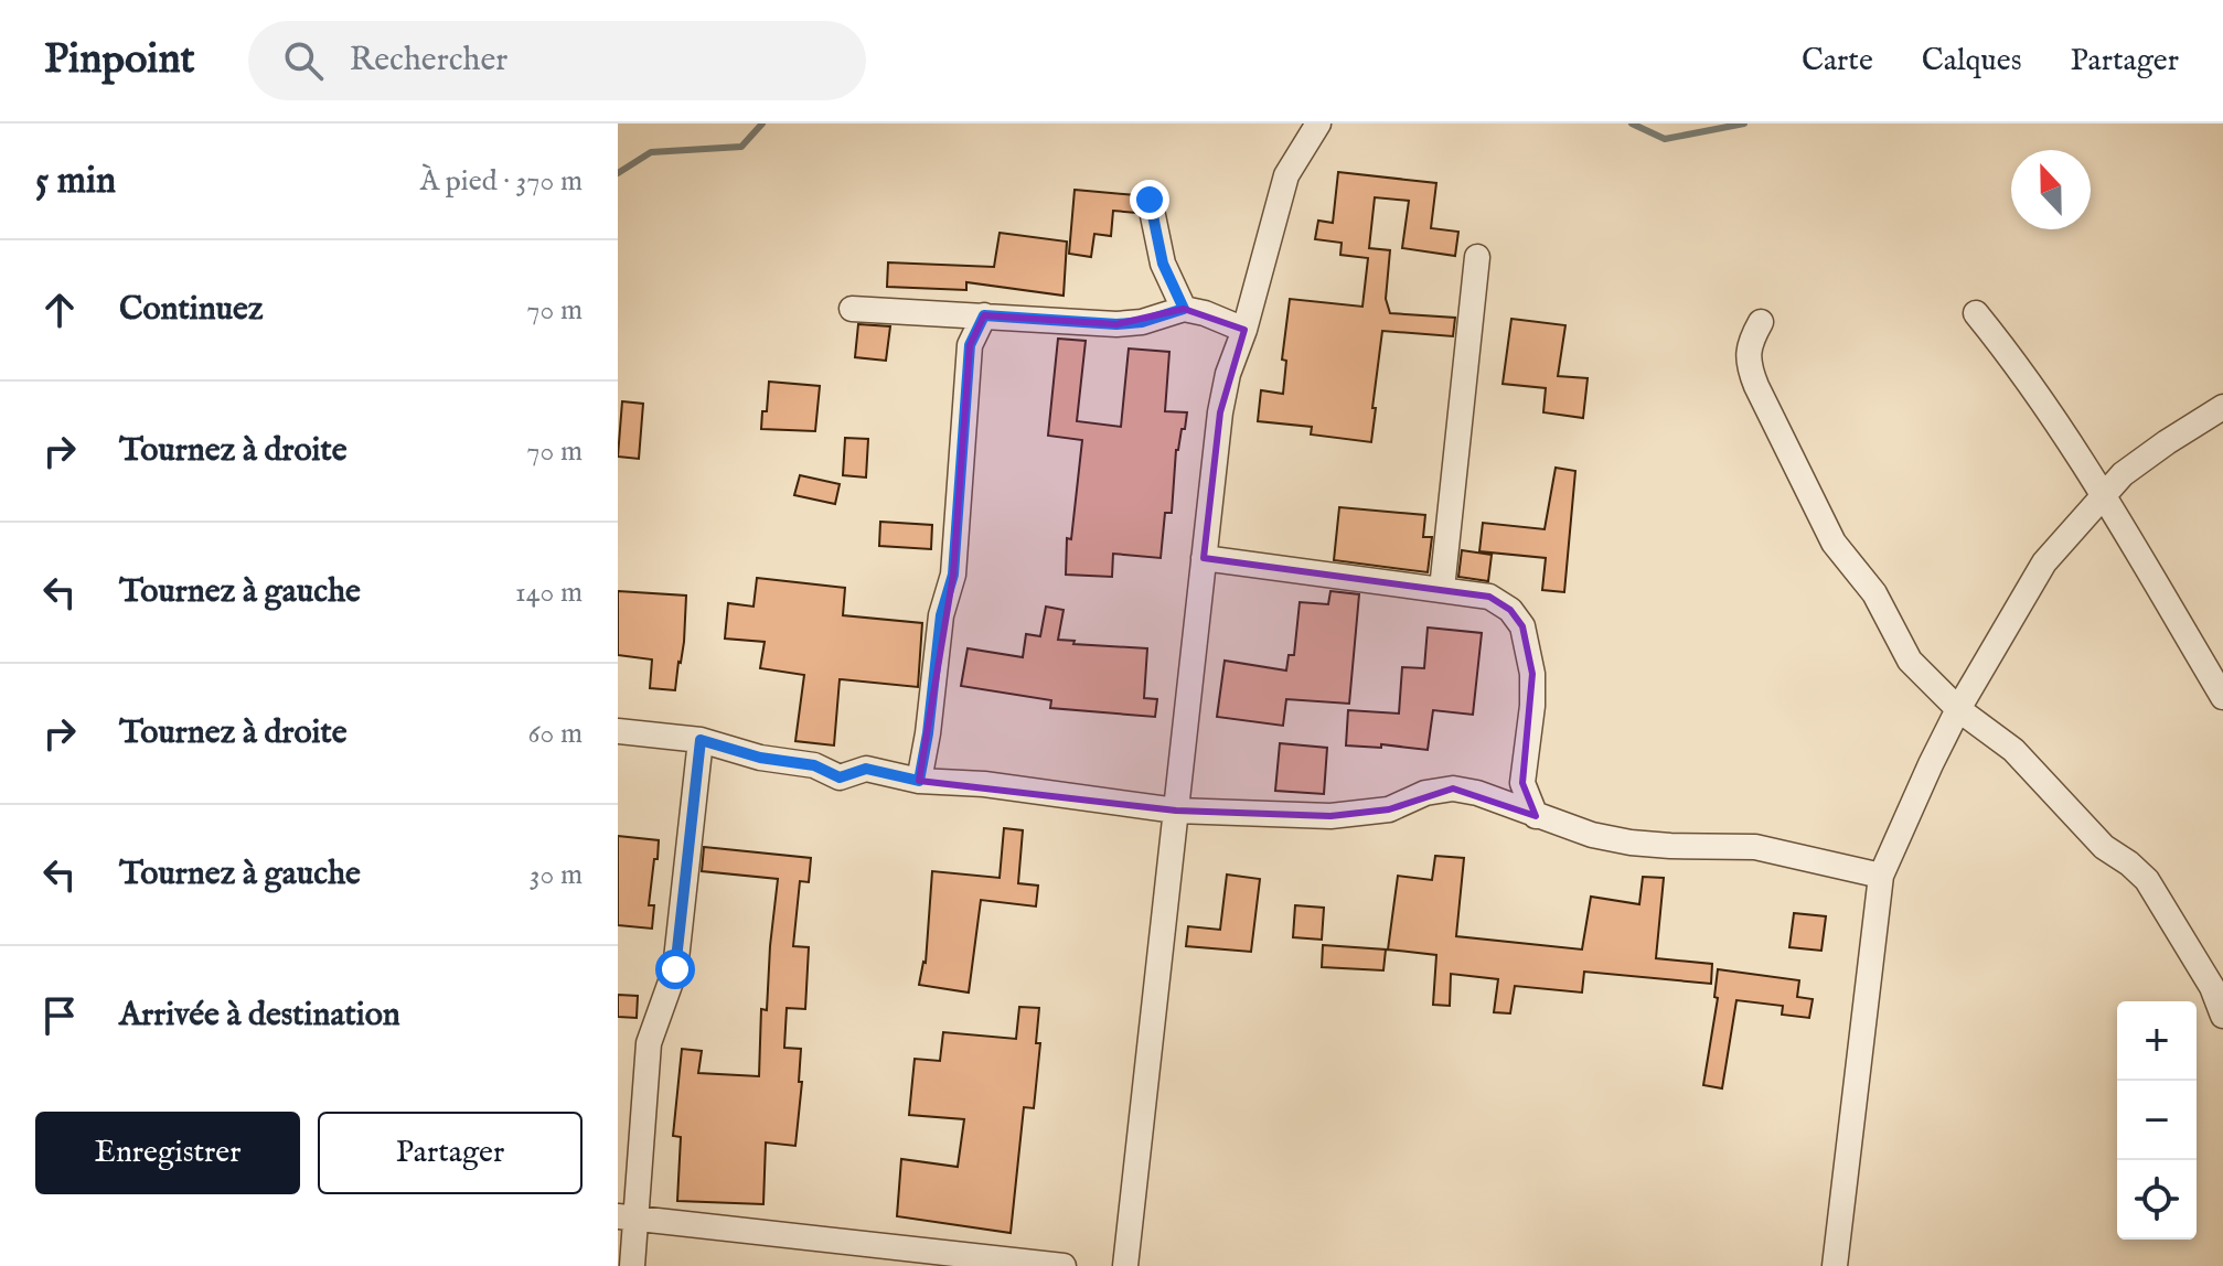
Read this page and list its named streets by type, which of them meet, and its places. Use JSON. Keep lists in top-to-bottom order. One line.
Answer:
{"north":"top","page":{"header":"Pinpoint","search":"Rechercher","nav":["Carte","Calques","Partager"],"heading":["5 min","À pied · 370 m"],"list":[["Continuez","70 m"],["Tournez à droite","70 m"],["Tournez à gauche","140 m"],["Tournez à droite","60 m"],["Tournez à gauche","30 m"],"Arrivée à destination"],"map_buttons":["+","−"],"buttons":["Enregistrer","Partager"]}}
